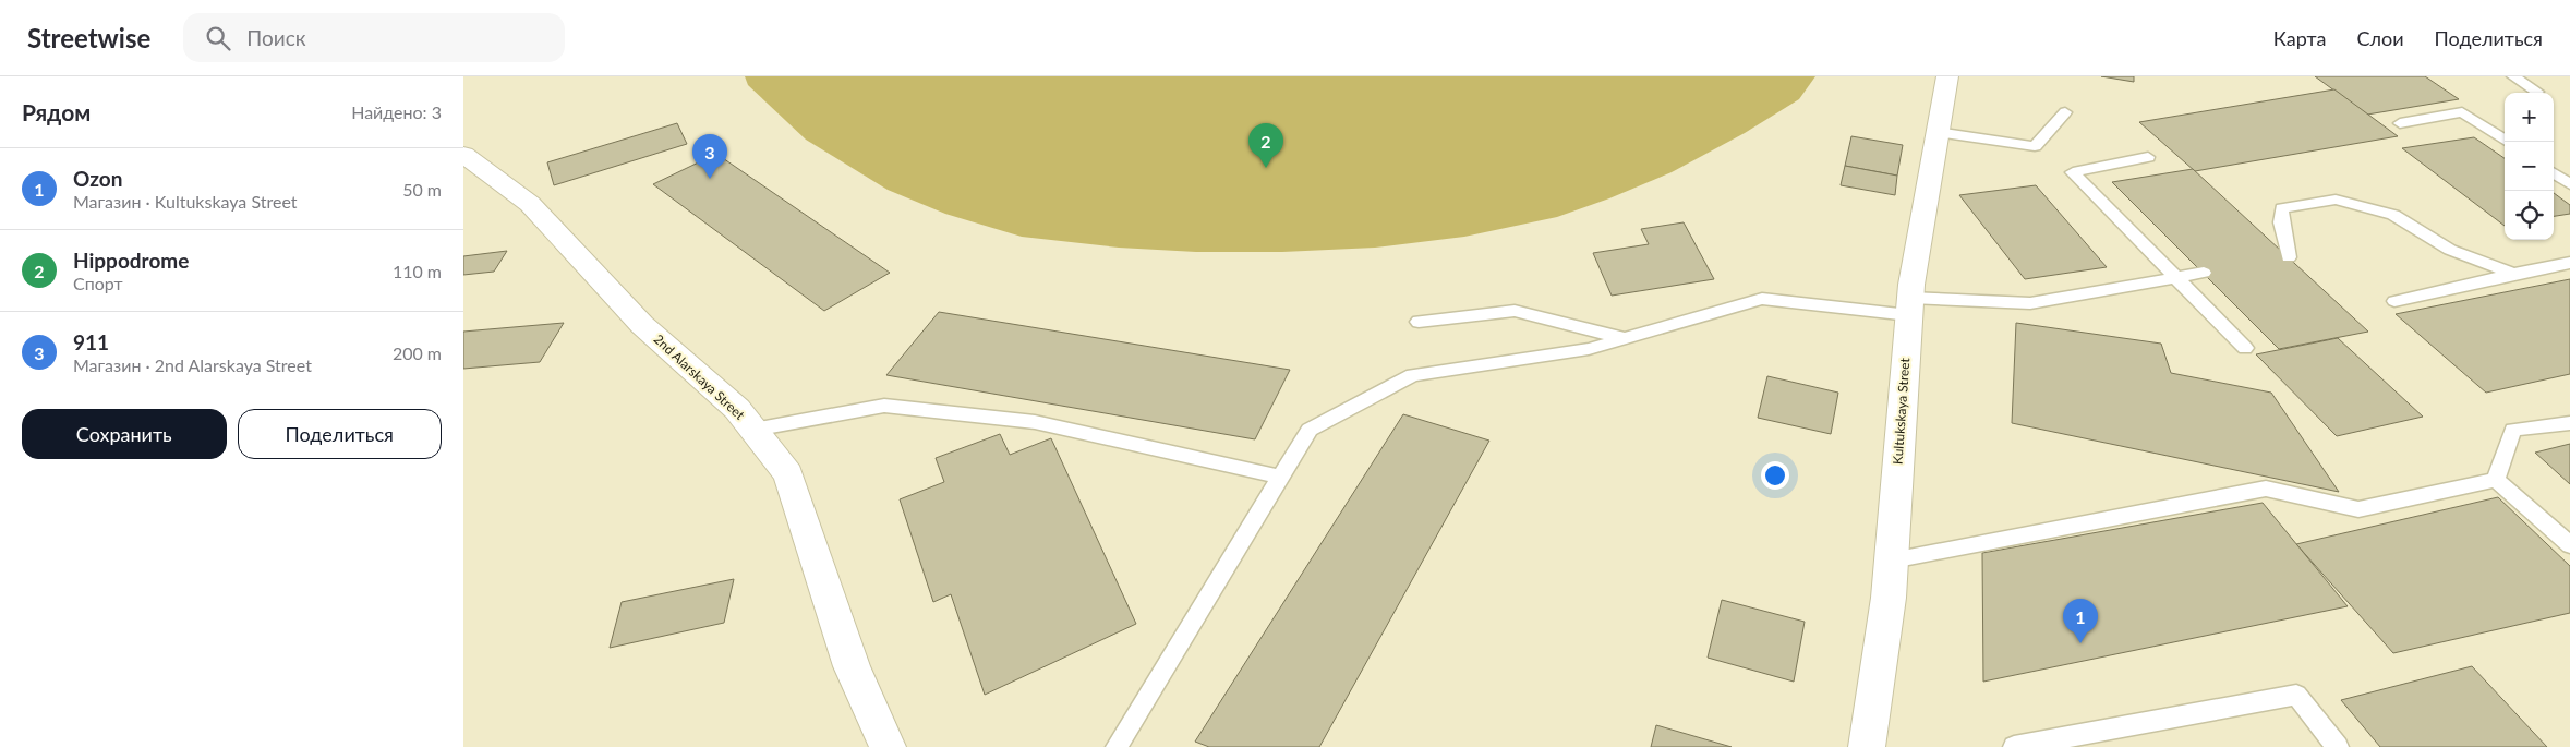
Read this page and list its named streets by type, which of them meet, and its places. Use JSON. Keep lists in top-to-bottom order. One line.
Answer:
{"streets":{"street":["2nd Alarskaya Street","Kultukskaya Street"]},"page":{"header":"Streetwise","search":"Поиск","nav":["Карта","Слои","Поделиться"],"heading":["Рядом","Найдено: 3"],"map_buttons":["+","−"],"pins":["2","3","1"],"list":[{"mark":"1","name":"Ozon","note":"Магазин · Kultukskaya Street","value":"50 m"},{"mark":"2","name":"Hippodrome","note":"Спорт","value":"110 m"},{"mark":"3","name":"911","note":"Магазин · 2nd Alarskaya Street","value":"200 m"}],"buttons":["Сохранить","Поделиться"]}}
